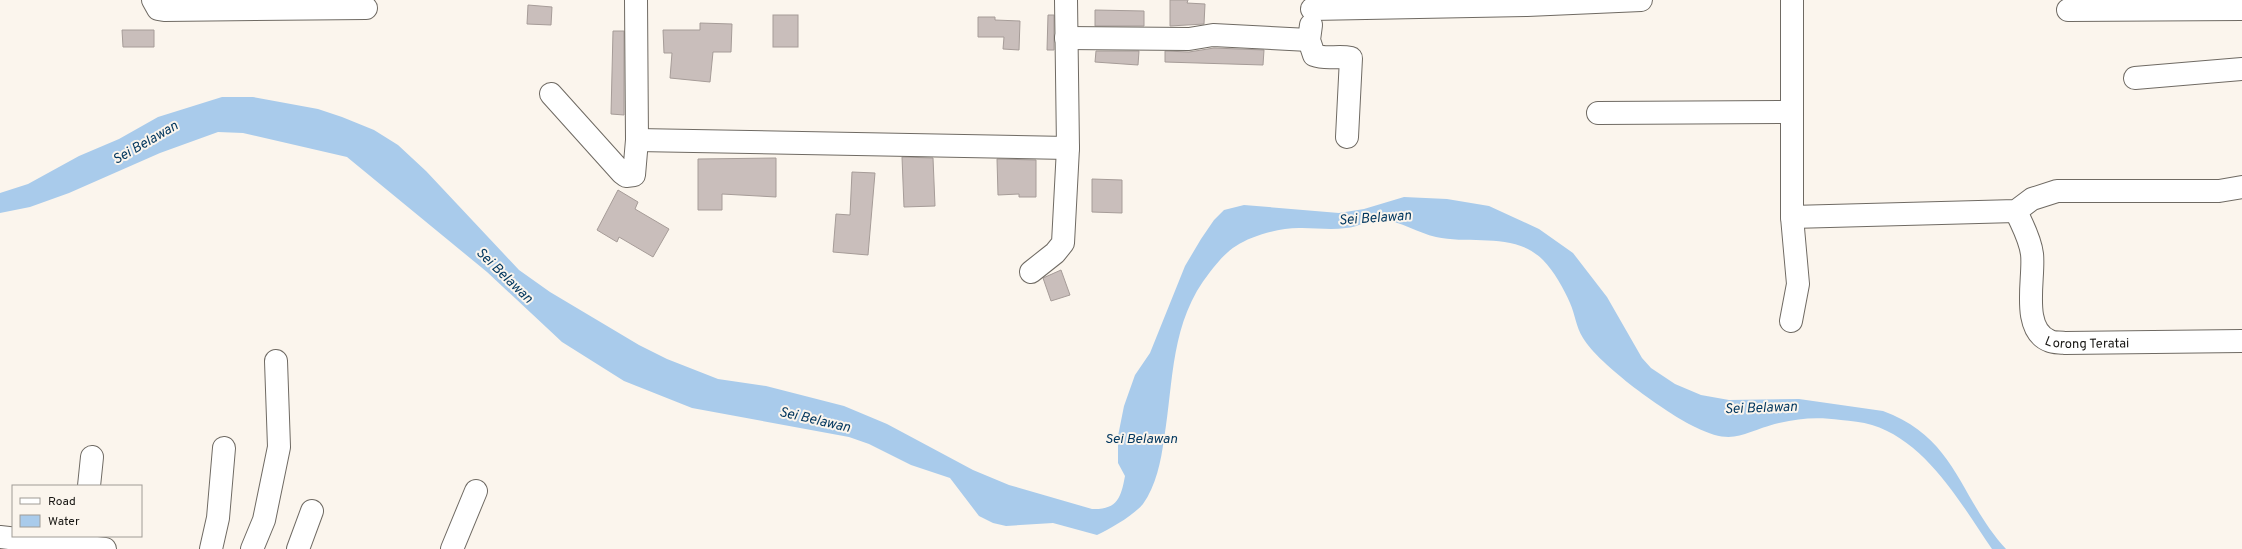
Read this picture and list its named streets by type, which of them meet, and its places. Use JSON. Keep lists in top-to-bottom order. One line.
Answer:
{"streets":{"street":["Lorong Teratai"]},"water":["Sei Belawan"],"legend":["Road","Water"]}
